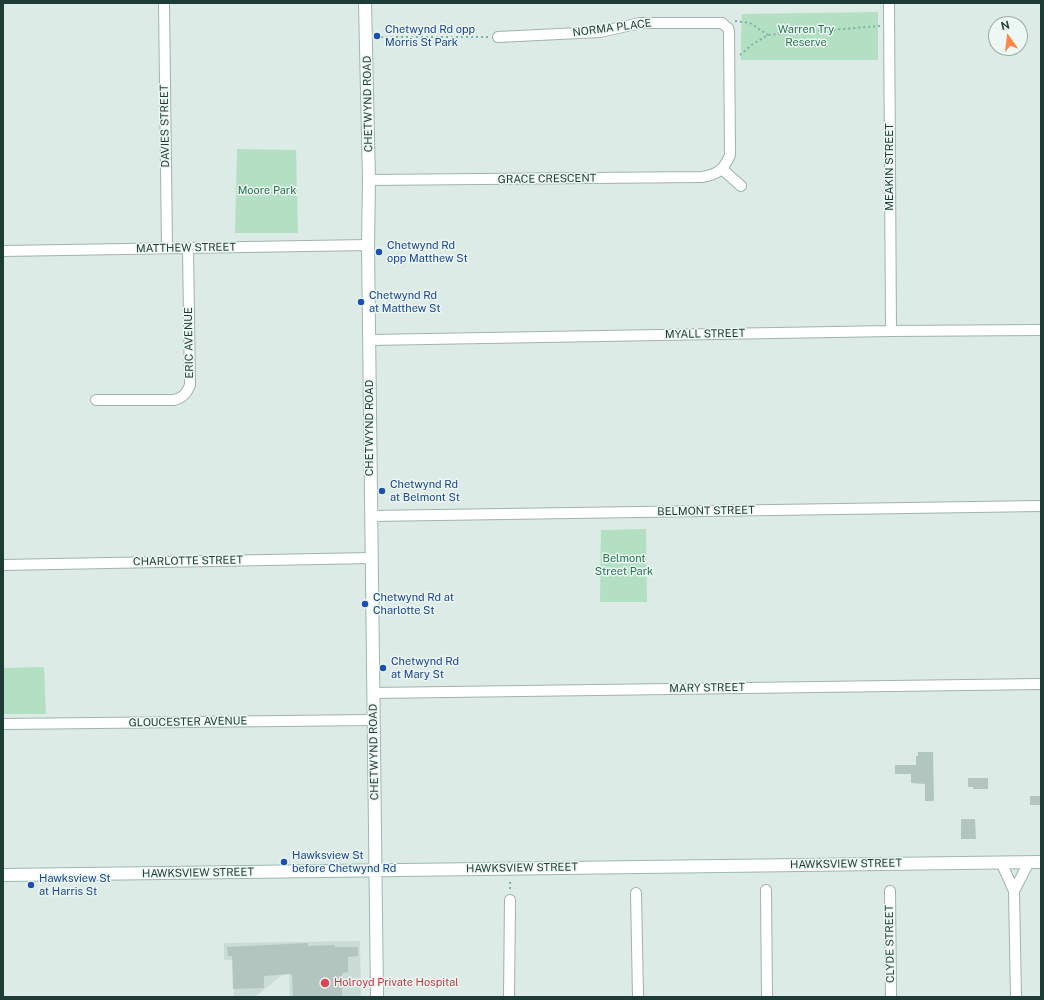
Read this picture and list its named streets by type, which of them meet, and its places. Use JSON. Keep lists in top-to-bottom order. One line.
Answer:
{"streets":{"main road":["CHETWYND ROAD","HAWKSVIEW STREET"],"street":["NORMA PLACE","DAVIES STREET","MEAKIN STREET","GRACE CRESCENT","MATTHEW STREET","MYALL STREET","ERIC AVENUE","BELMONT STREET","CHARLOTTE STREET","MARY STREET","GLOUCESTER AVENUE","CLYDE STREET"]},"crossings":[["CHETWYND ROAD","GRACE CRESCENT"],["CHETWYND ROAD","MATTHEW STREET"],["CHETWYND ROAD","MYALL STREET"],["CHETWYND ROAD","BELMONT STREET"],["CHETWYND ROAD","CHARLOTTE STREET"],["CHETWYND ROAD","MARY STREET"],["CHETWYND ROAD","GLOUCESTER AVENUE"],["CHETWYND ROAD","HAWKSVIEW STREET"],["DAVIES STREET","MATTHEW STREET"],["MEAKIN STREET","MYALL STREET"],["MATTHEW STREET","ERIC AVENUE"]],"parks":["Warren Try Reserve","Moore Park","Belmont Street Park"],"places":["Chetwynd Rd opp Morris St Park","Chetwynd Rd opp Matthew St","Chetwynd Rd at Matthew St","Chetwynd Rd at Belmont St","Chetwynd Rd at Charlotte St","Chetwynd Rd at Mary St","Hawksview St before Chetwynd Rd","Hawksview St at Harris St","Holroyd Private Hospital"],"north":"top"}
